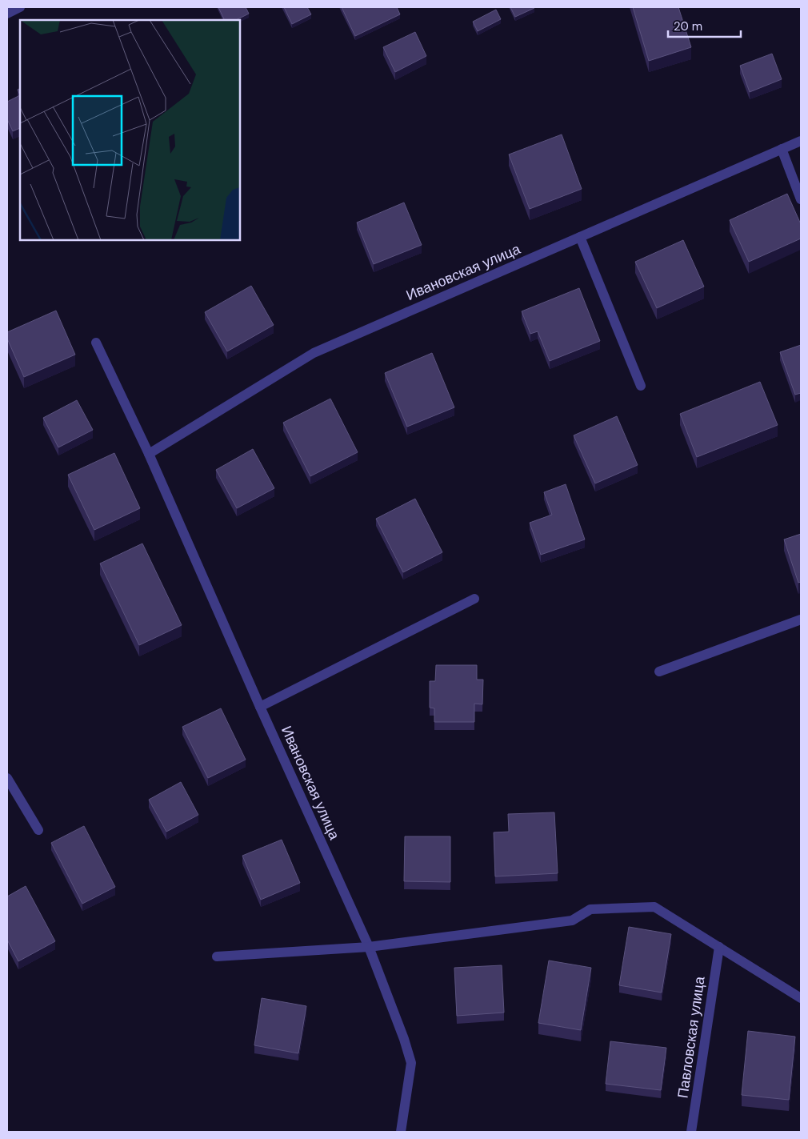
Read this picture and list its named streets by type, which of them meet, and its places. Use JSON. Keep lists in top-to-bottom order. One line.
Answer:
{"streets":{"street":["Ивановская улица","Павловская улица"]},"scale_bar":"20 m"}
